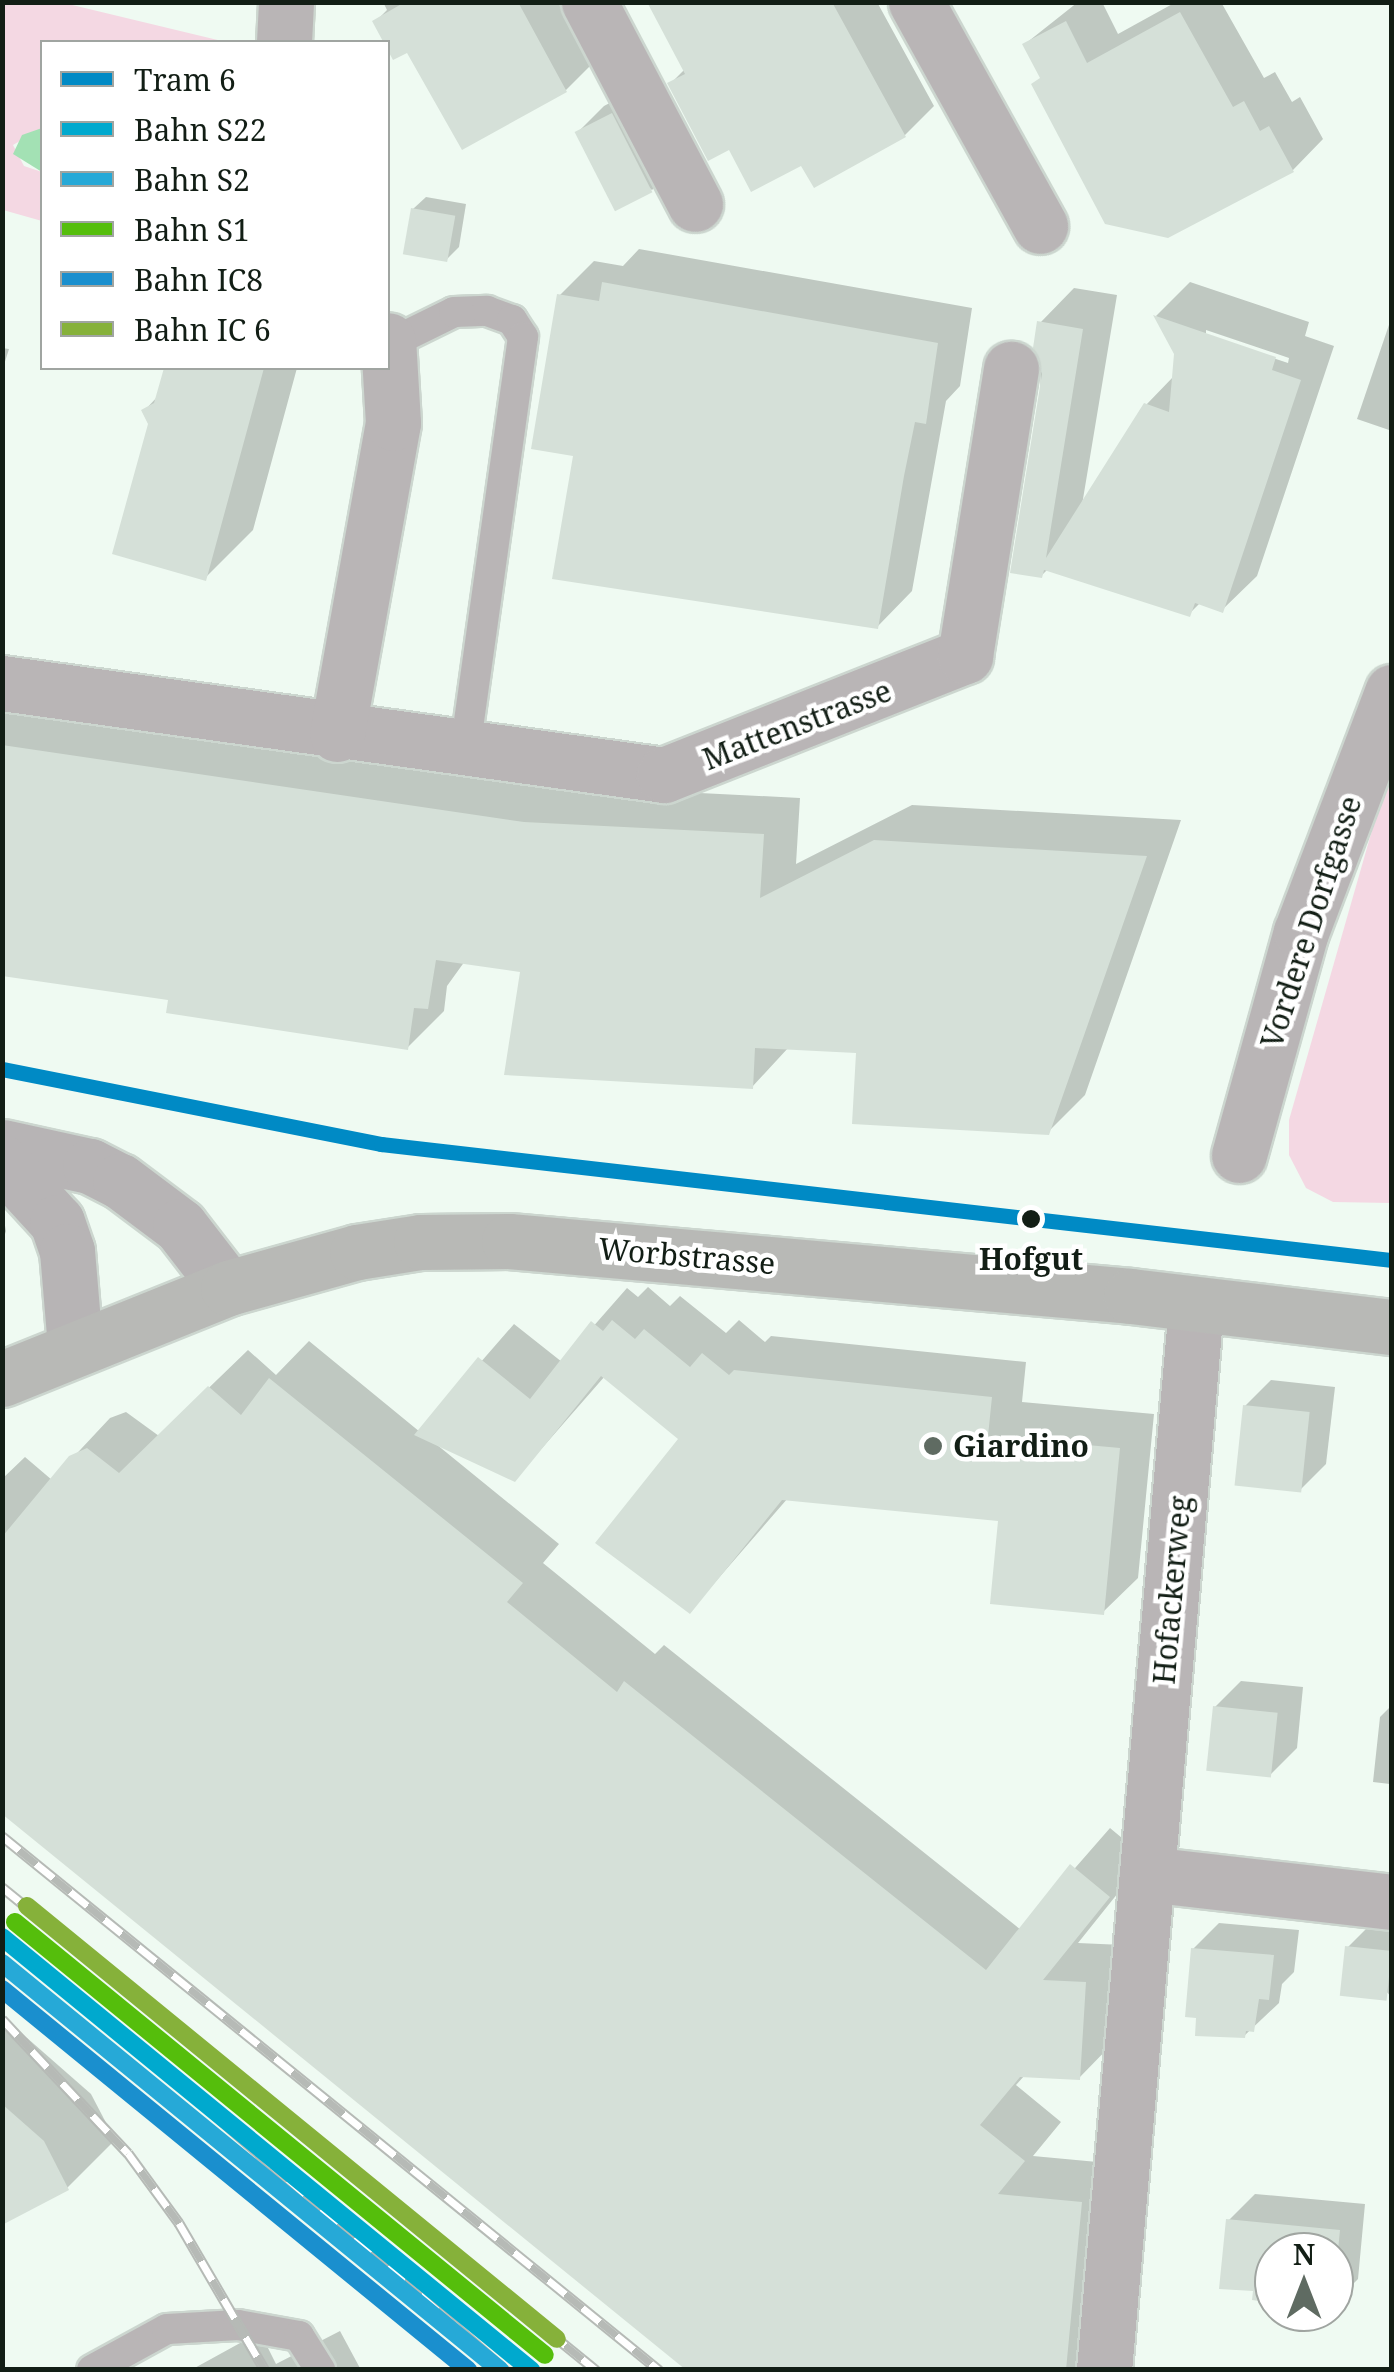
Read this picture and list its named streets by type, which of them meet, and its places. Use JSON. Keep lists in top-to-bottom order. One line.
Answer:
{"streets":{"main road":["Worbstrasse"],"street":["Mattenstrasse","Vordere Dorfgasse","Hofackerweg"]},"crossings":[["Worbstrasse","Hofackerweg"]],"places":["Hofgut","Giardino"],"lines":["tram line 6","rail line S1","rail line S22","rail line S2","rail line IC8"],"legend":["Tram 6","Bahn S22","Bahn S2","Bahn S1","Bahn IC8","Bahn IC 6"],"north":"top"}
